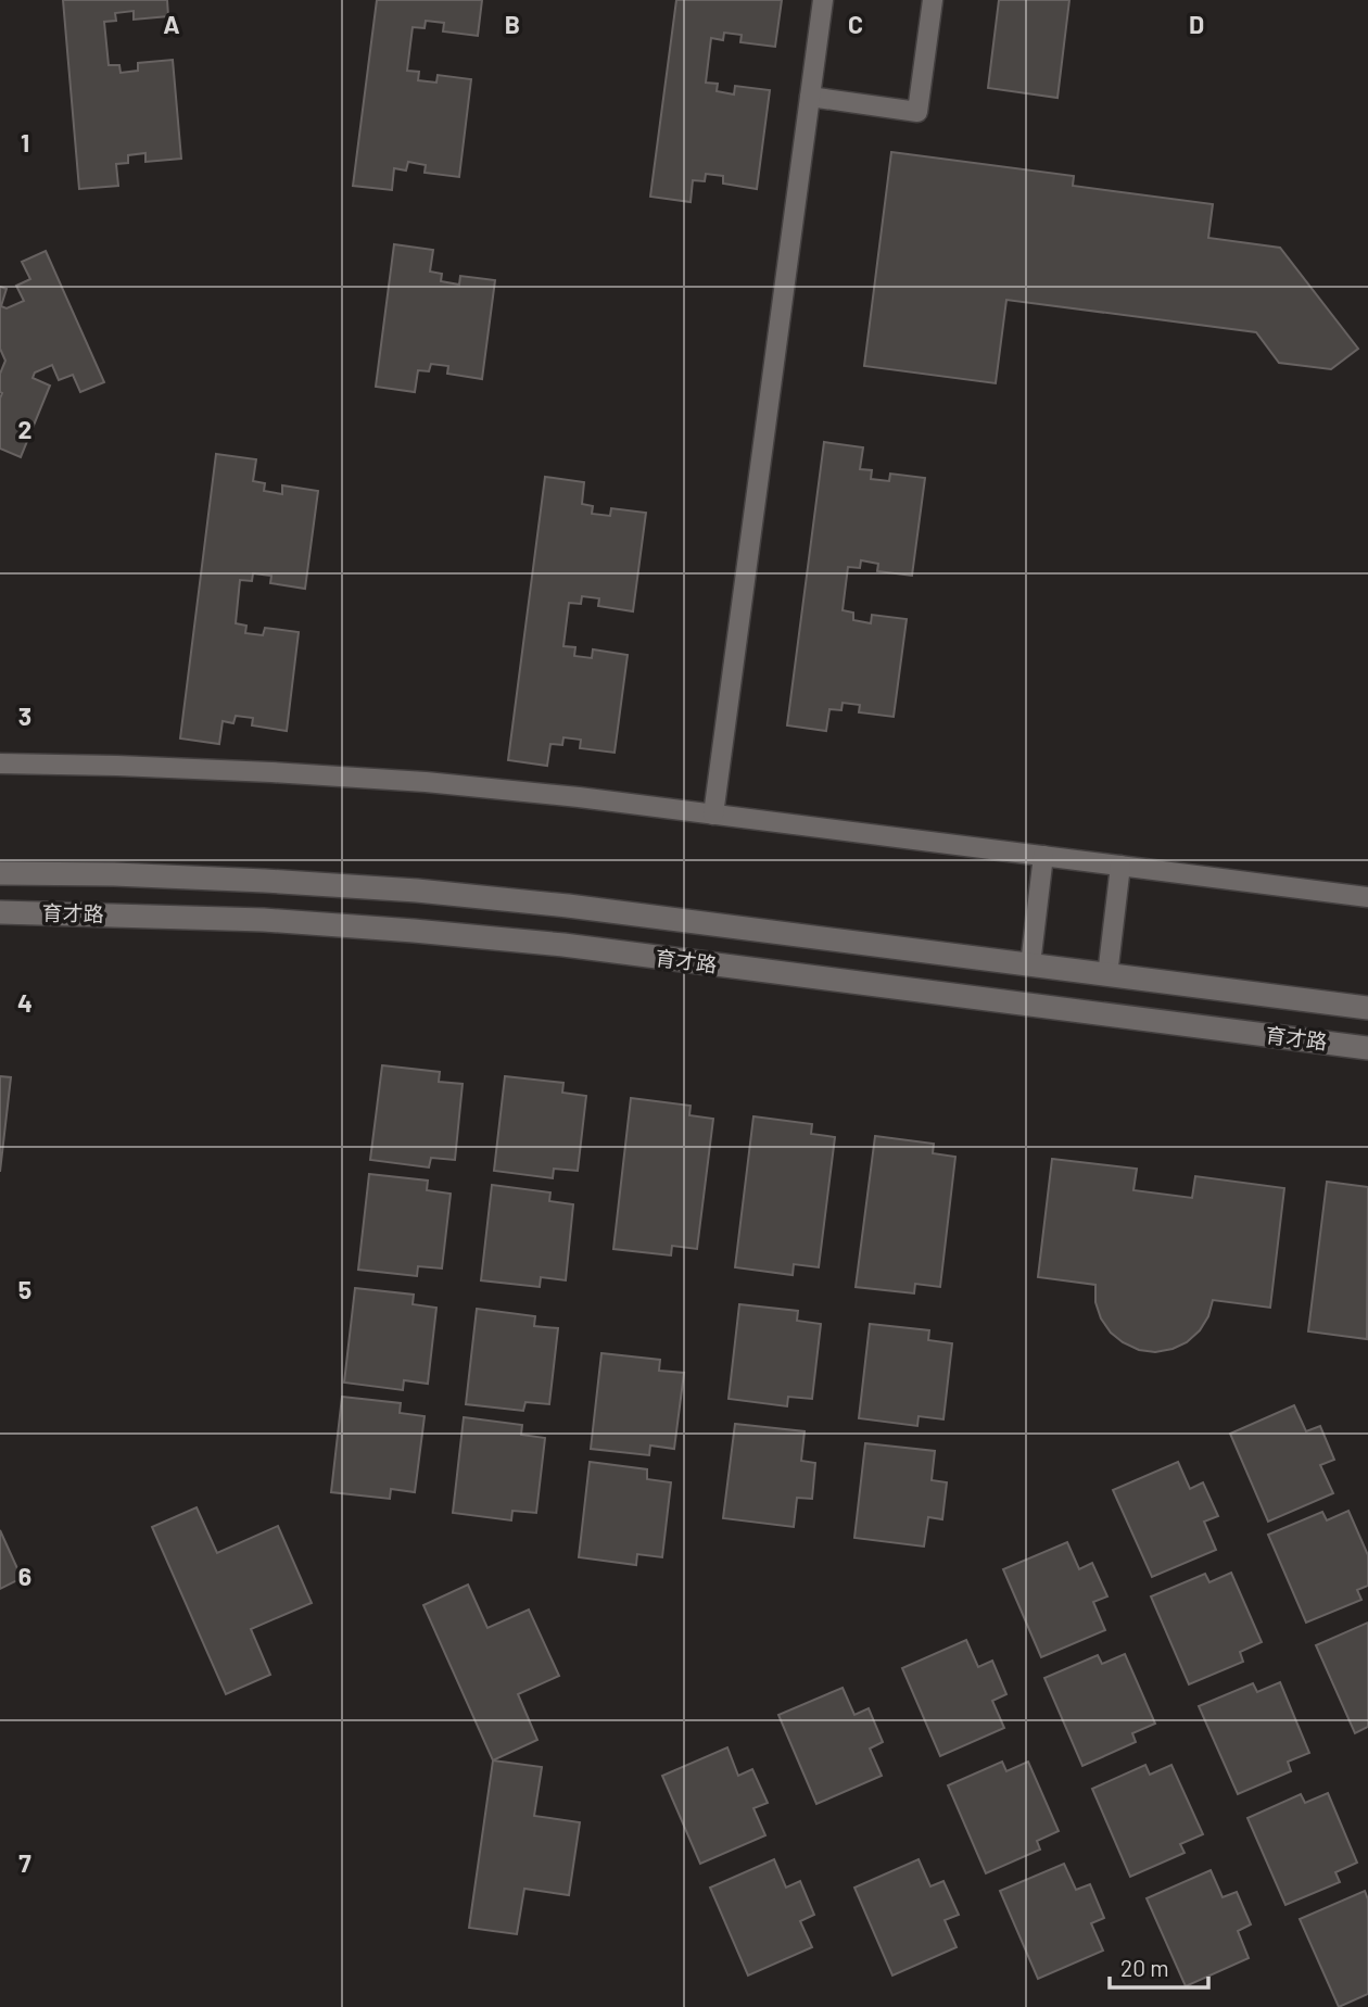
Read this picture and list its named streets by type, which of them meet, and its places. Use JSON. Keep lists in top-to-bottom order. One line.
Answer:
{"streets":{"street":["育才路"]},"scale_bar":"20 m","grid":{"columns":["A","B","C","D"],"rows":["1","2","3","4","5","6","7"]}}
